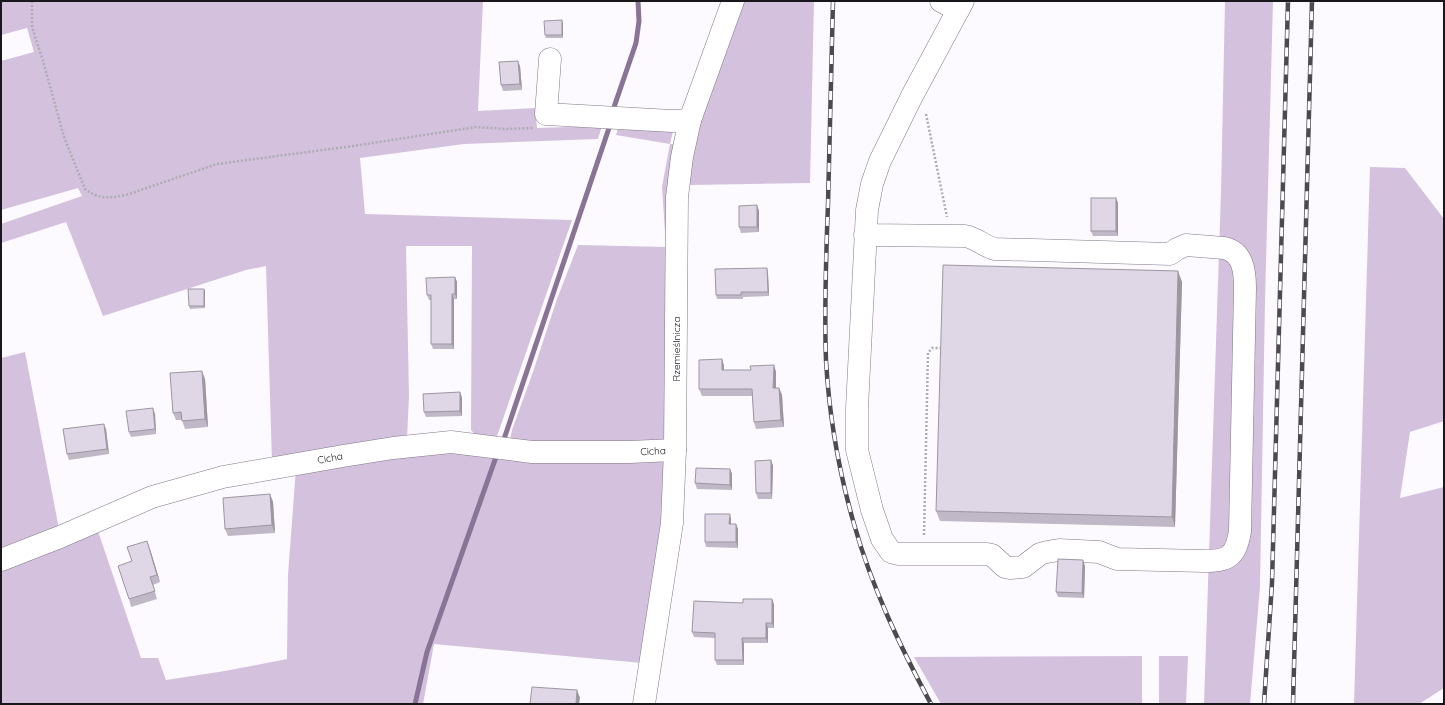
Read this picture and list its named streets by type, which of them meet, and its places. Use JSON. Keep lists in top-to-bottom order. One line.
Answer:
{"streets":{"street":["Rzemieślnicza","Cicha"]},"crossings":[["Rzemieślnicza","Cicha"]]}
